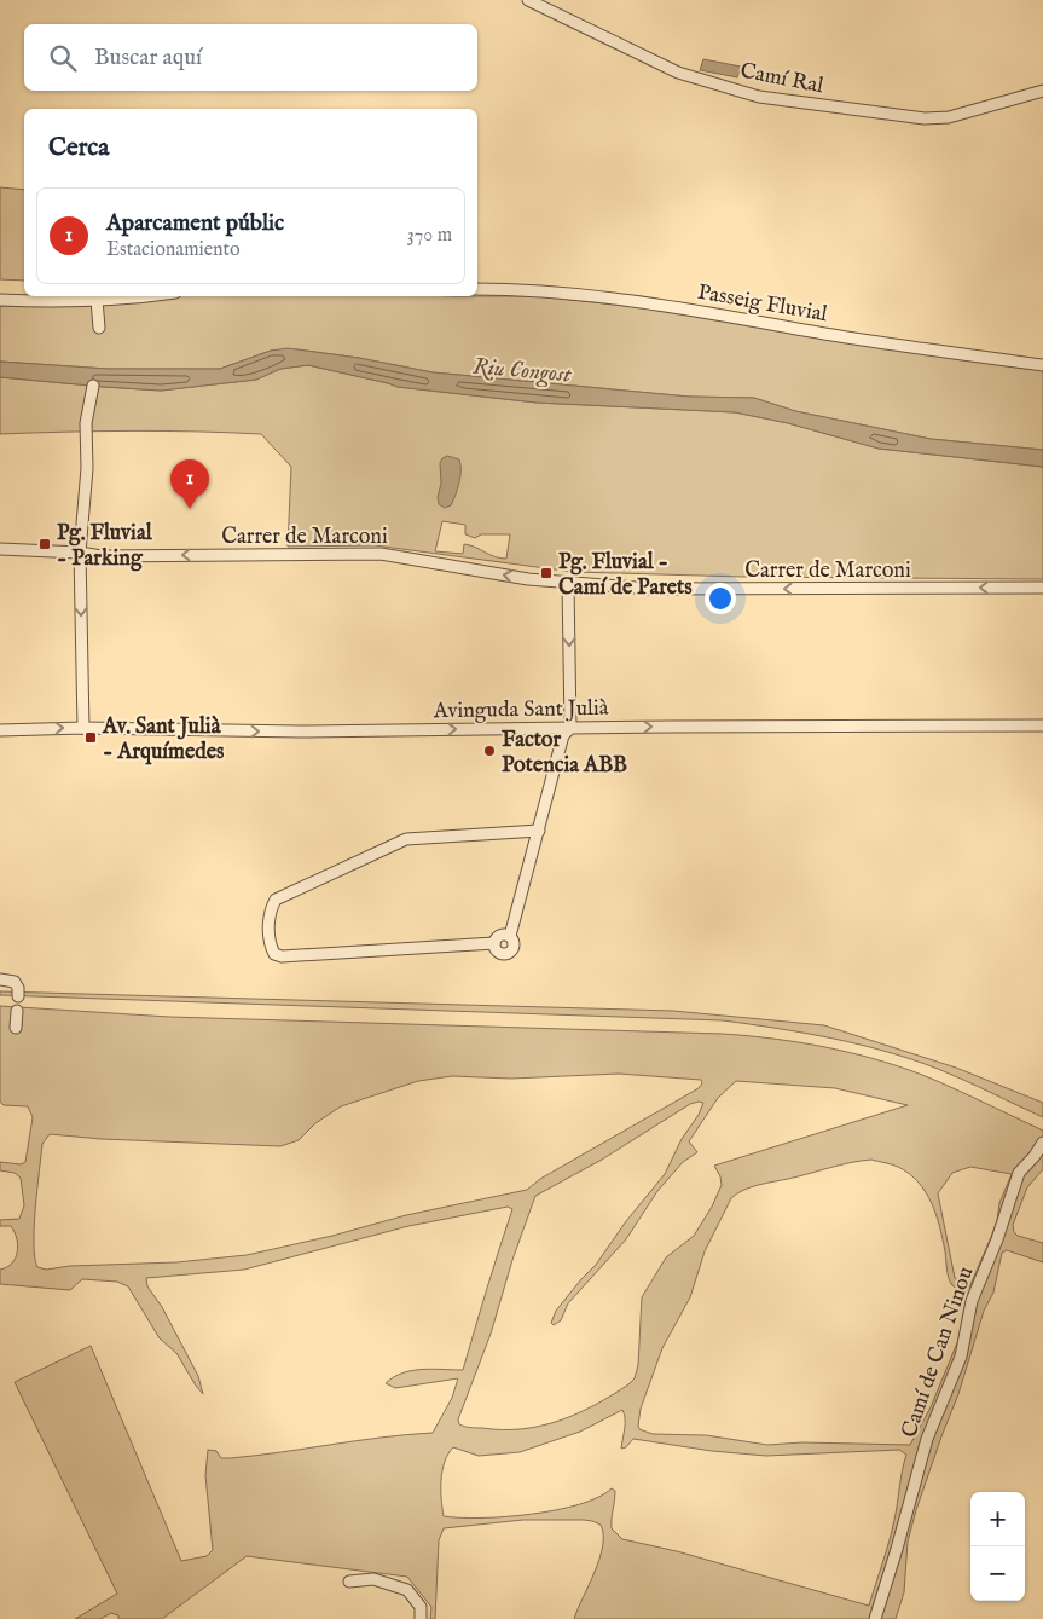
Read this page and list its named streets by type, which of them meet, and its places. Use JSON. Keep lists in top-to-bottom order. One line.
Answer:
{"streets":{"street":["Camí Ral","Passeig Fluvial","Carrer de Marconi","Avinguda Sant Julià","Camí de Can Ninou"]},"one_way":["Carrer de Marconi","Avinguda Sant Julià"],"water":["Riu Congost"],"places":{"transit":["Pg. Fluvial - Parking","Pg. Fluvial - Camí de Parets","Av. Sant Julià - Arquímedes"],"other":["Factor Potencia ABB"]},"page":{"search":"Buscar aquí","heading":"Cerca","list":[{"mark":"1","name":"Aparcament públic","note":"Estacionamiento","value":"370 m"}],"pins":"1","map_buttons":["+","−"]}}
